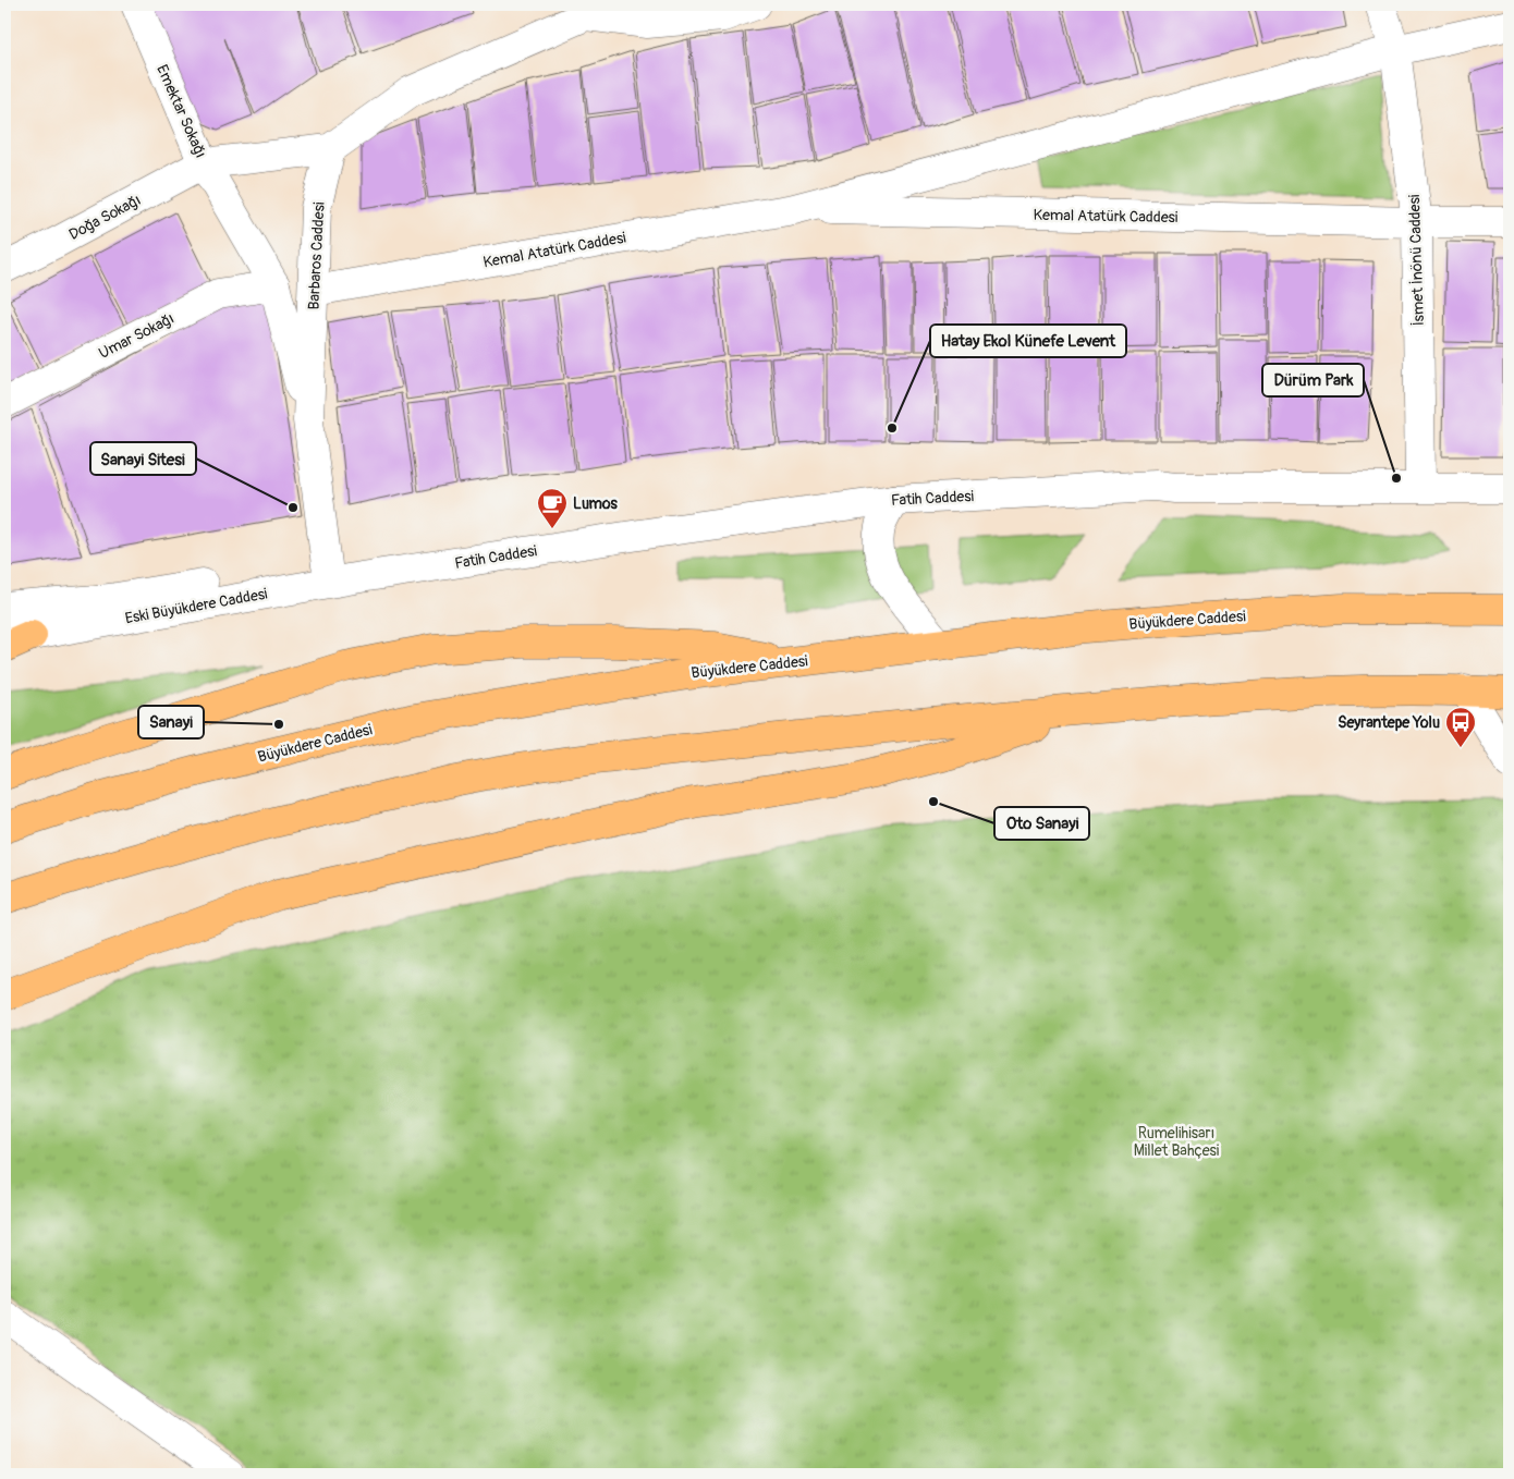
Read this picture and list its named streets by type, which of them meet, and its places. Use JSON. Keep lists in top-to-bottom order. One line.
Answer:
{"streets":{"main road":["Büyükdere Caddesi"],"street":["Emektar Sokağı","Kemal Atatürk Caddesi","Doğa Sokağı","Barbaros Caddesi","İsmet İnönü Caddesi","Umar Sokağı","Fatih Caddesi","Eski Büyükdere Caddesi"]},"crossings":[["Emektar Sokağı","Doğa Sokağı"],["Emektar Sokağı","Barbaros Caddesi"],["Kemal Atatürk Caddesi","Barbaros Caddesi"],["Kemal Atatürk Caddesi","İsmet İnönü Caddesi"],["İsmet İnönü Caddesi","Fatih Caddesi"],["Fatih Caddesi","Eski Büyükdere Caddesi"]],"parks":["Rumelihisarı Millet Bahçesi"],"places":{"other":["Hatay Ekol Künefe Levent","Dürüm Park","Sanayi Sitesi","Sanayi","Oto Sanayi"],"cafe":["Lumos"],"bus stop":["Seyrantepe Yolu"]}}
